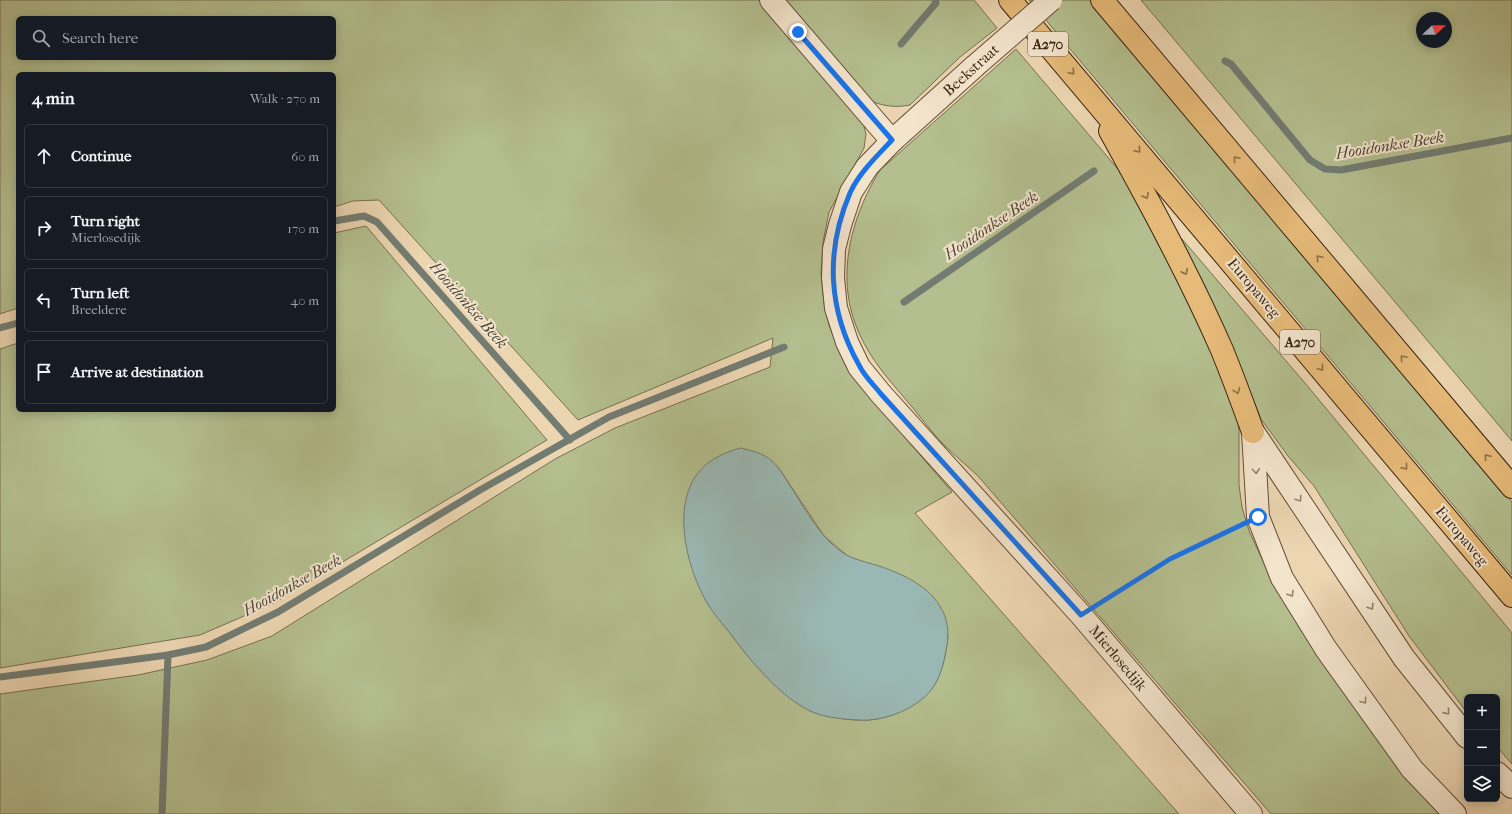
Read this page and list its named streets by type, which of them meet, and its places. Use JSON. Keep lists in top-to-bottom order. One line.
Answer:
{"streets":{"highway":["A270","Europaweg"],"street":["Beekstraat","Mierlosedijk"]},"crossings":[["A270","Europaweg"],["Beekstraat","Mierlosedijk"]],"water":["Hooidonkse Beek"],"north":"right","page":{"search":"Search here","heading":["4 min","Walk · 270 m"],"list":[["Continue","60 m"],["Turn right","Mierlosedijk","170 m"],["Turn left","Breeldere","40 m"],"Arrive at destination"],"map_buttons":["+","−"]}}
